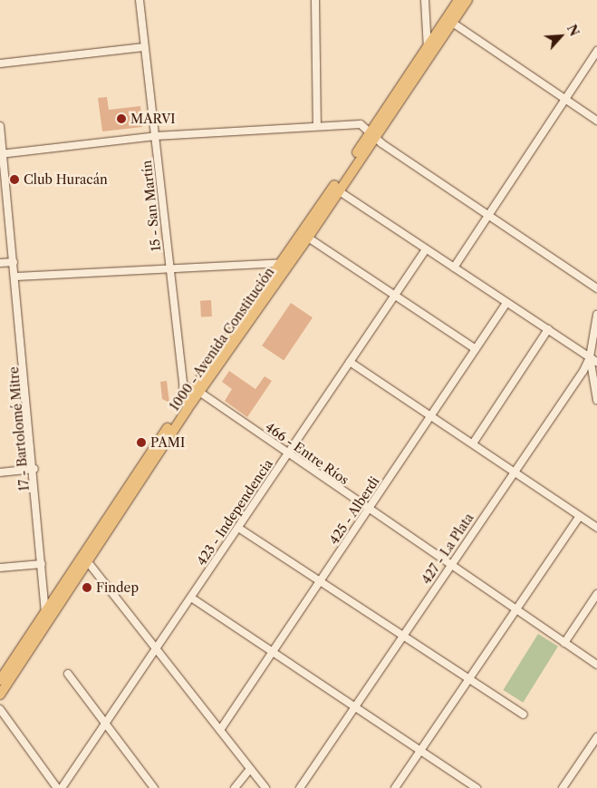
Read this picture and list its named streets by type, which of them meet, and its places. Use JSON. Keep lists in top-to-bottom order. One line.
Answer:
{"streets":{"main road":["1000 - Avenida Constitución"],"street":["15 - San Martín","17 - Bartolomé Mitre","466 - Entre Ríos","425 - Alberdi","423 - Independencia","427 - La Plata"]},"crossings":[["15 - San Martín","1000 - Avenida Constitución"],["15 - San Martín","466 - Entre Ríos"],["1000 - Avenida Constitución","17 - Bartolomé Mitre"],["1000 - Avenida Constitución","466 - Entre Ríos"],["466 - Entre Ríos","425 - Alberdi"],["466 - Entre Ríos","423 - Independencia"],["466 - Entre Ríos","427 - La Plata"]],"places":["MARVI","Club Huracán","PAMI","Findep"],"north":"top right"}
